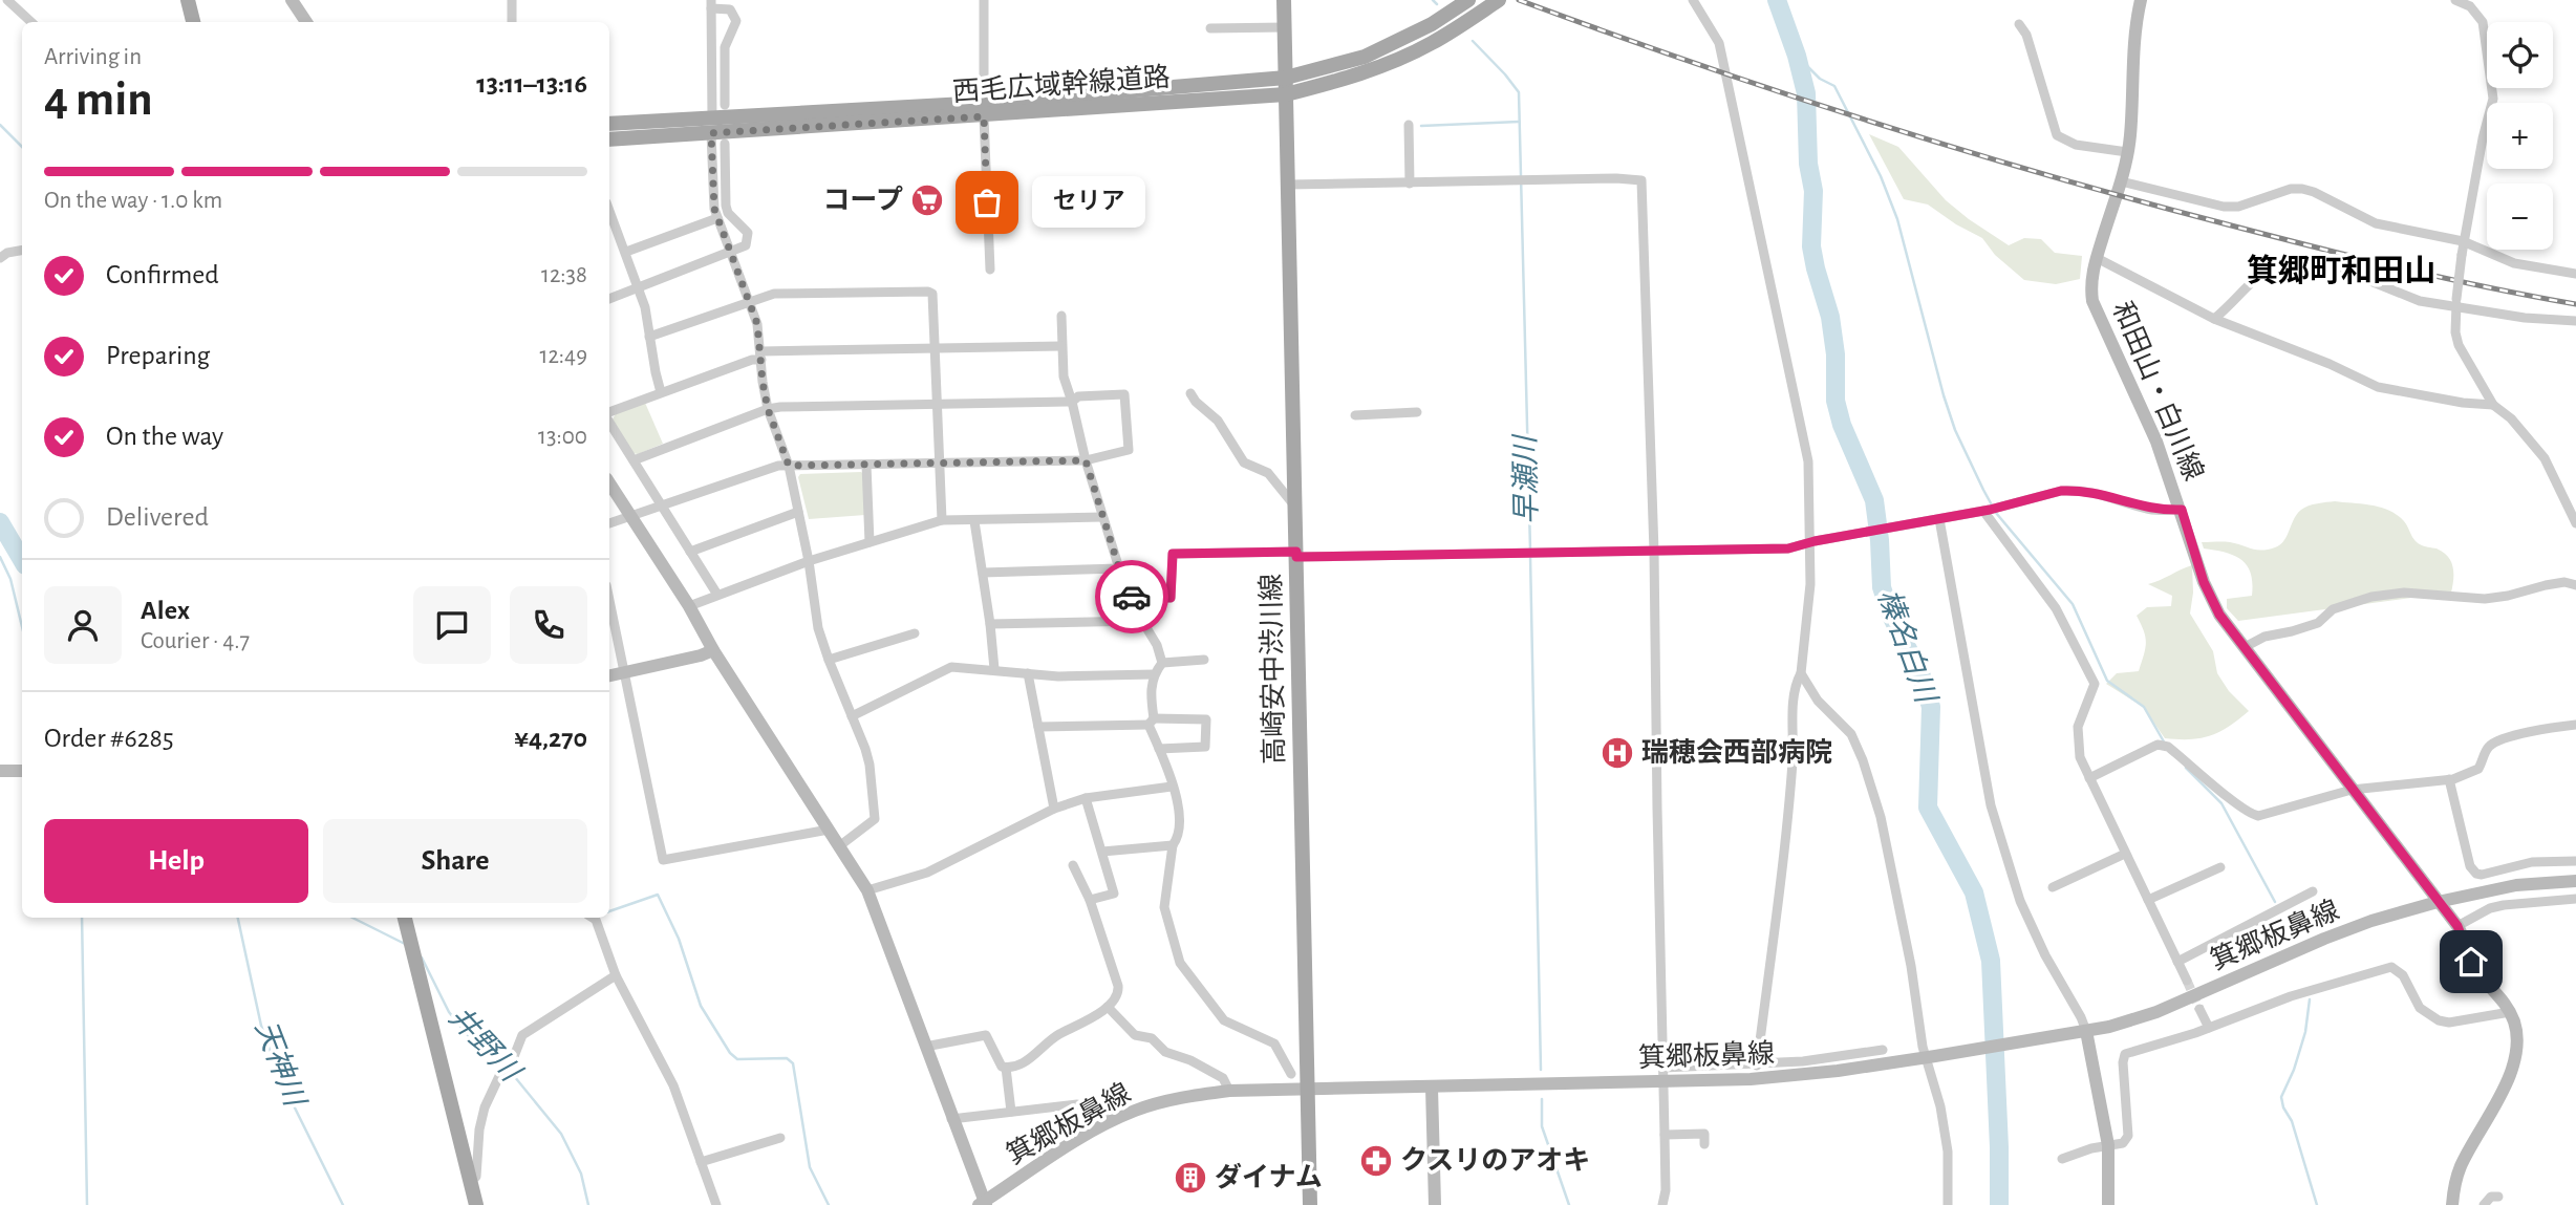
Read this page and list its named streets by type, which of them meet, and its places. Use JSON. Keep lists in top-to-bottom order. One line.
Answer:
{"streets":{"main road":["西毛広域幹線道路","高崎安中渋川線"],"street":["和田山・白川線","箕郷板鼻線"]},"crossings":[["西毛広域幹線道路","高崎安中渋川線"],["和田山・白川線","箕郷板鼻線"],["高崎安中渋川線","箕郷板鼻線"]],"districts":["箕郷町和田山"],"water":["早瀬川","榛名白川","井野川","天神川"],"places":{"supermarket":["コープ"],"other":["セリア"],"hospital":["瑞穂会西部病院"],"pharmacy":["クスリのアオキ"],"building":["ダイナム"]},"page":{"map_buttons":["+","−"],"heading":["4 min","Arriving in","13:11–13:16"],"panel":["Alex","Courier · 4.7","Order #6285","¥4,270"],"bar":"On the way · 1.0 km","bubble":"セリア","list":[["Confirmed","12:38"],["Preparing","12:49"],["On the way","13:00"],"Delivered"],"buttons":["Help","Share"]}}
